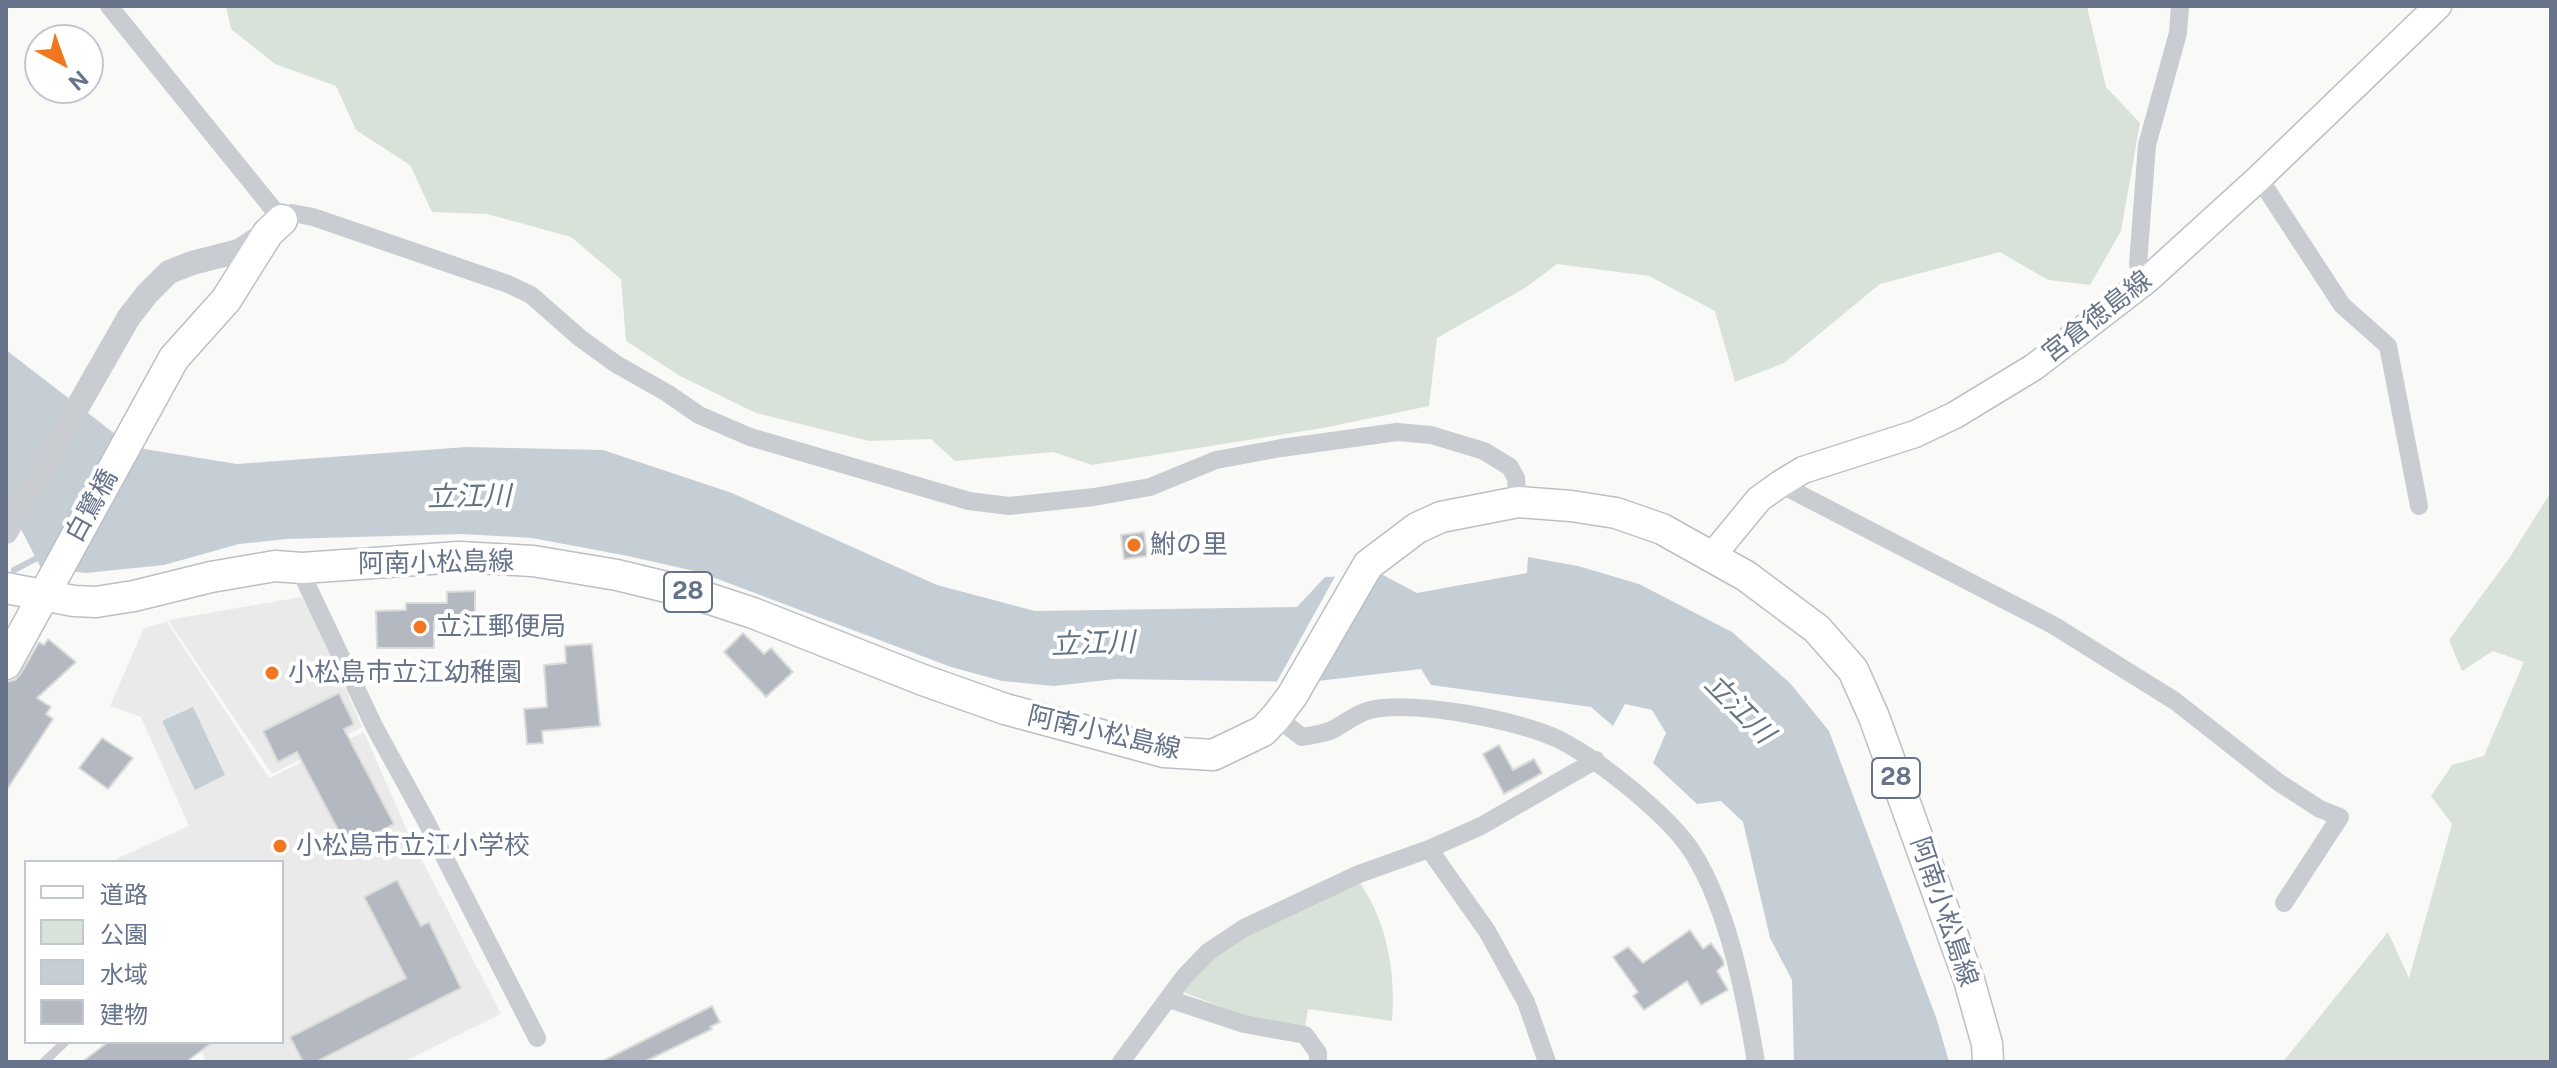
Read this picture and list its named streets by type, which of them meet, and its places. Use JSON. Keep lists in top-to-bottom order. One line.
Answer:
{"streets":{"main road":["宮倉徳島線","白鷺橋","阿南小松島線","28"]},"crossings":[["宮倉徳島線","阿南小松島線"],["白鷺橋","阿南小松島線"]],"water":["立江川"],"places":["鮒の里","立江郵便局","小松島市立江幼稚園","小松島市立江小学校"],"legend":["道路","公園","水域","建物"],"north":"bottom right"}
